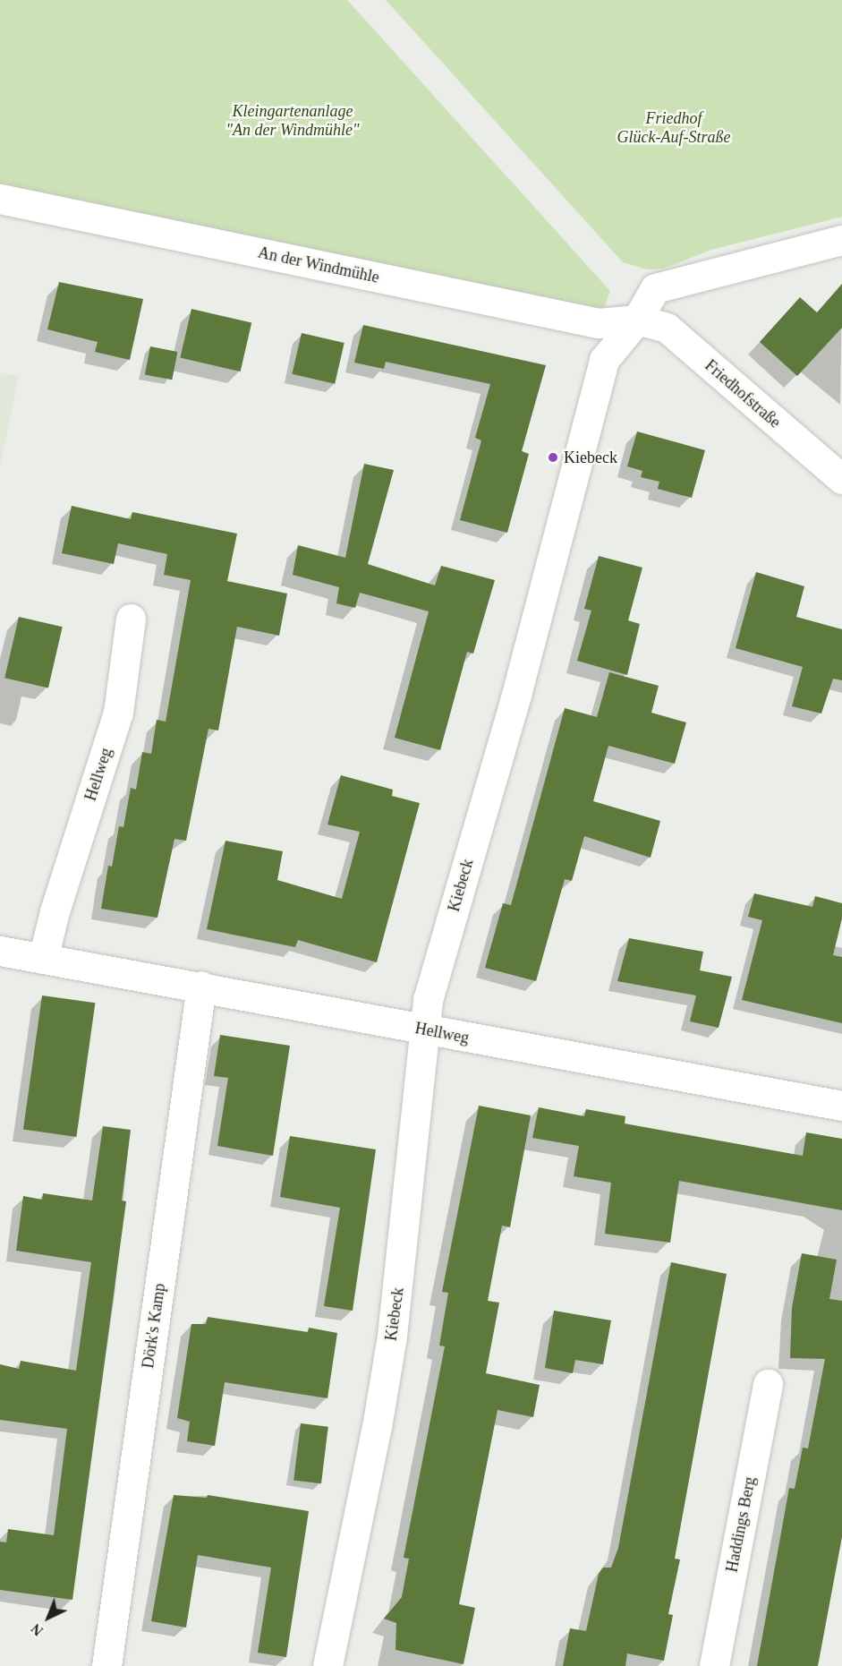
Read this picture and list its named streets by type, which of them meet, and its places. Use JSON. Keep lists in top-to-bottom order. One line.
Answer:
{"streets":{"street":["An der Windmühle","Friedhofstraße","Hellweg","Kiebeck","Dörk's Kamp","Haddings Berg"]},"crossings":[["An der Windmühle","Friedhofstraße"],["An der Windmühle","Kiebeck"],["Friedhofstraße","Kiebeck"],["Hellweg","Kiebeck"],["Hellweg","Dörk's Kamp"]],"parks":["Kleingartenanlage \"An der Windmühle\"","Friedhof Glück-Auf-Straße"],"places":["Kiebeck"],"north":"bottom left"}
